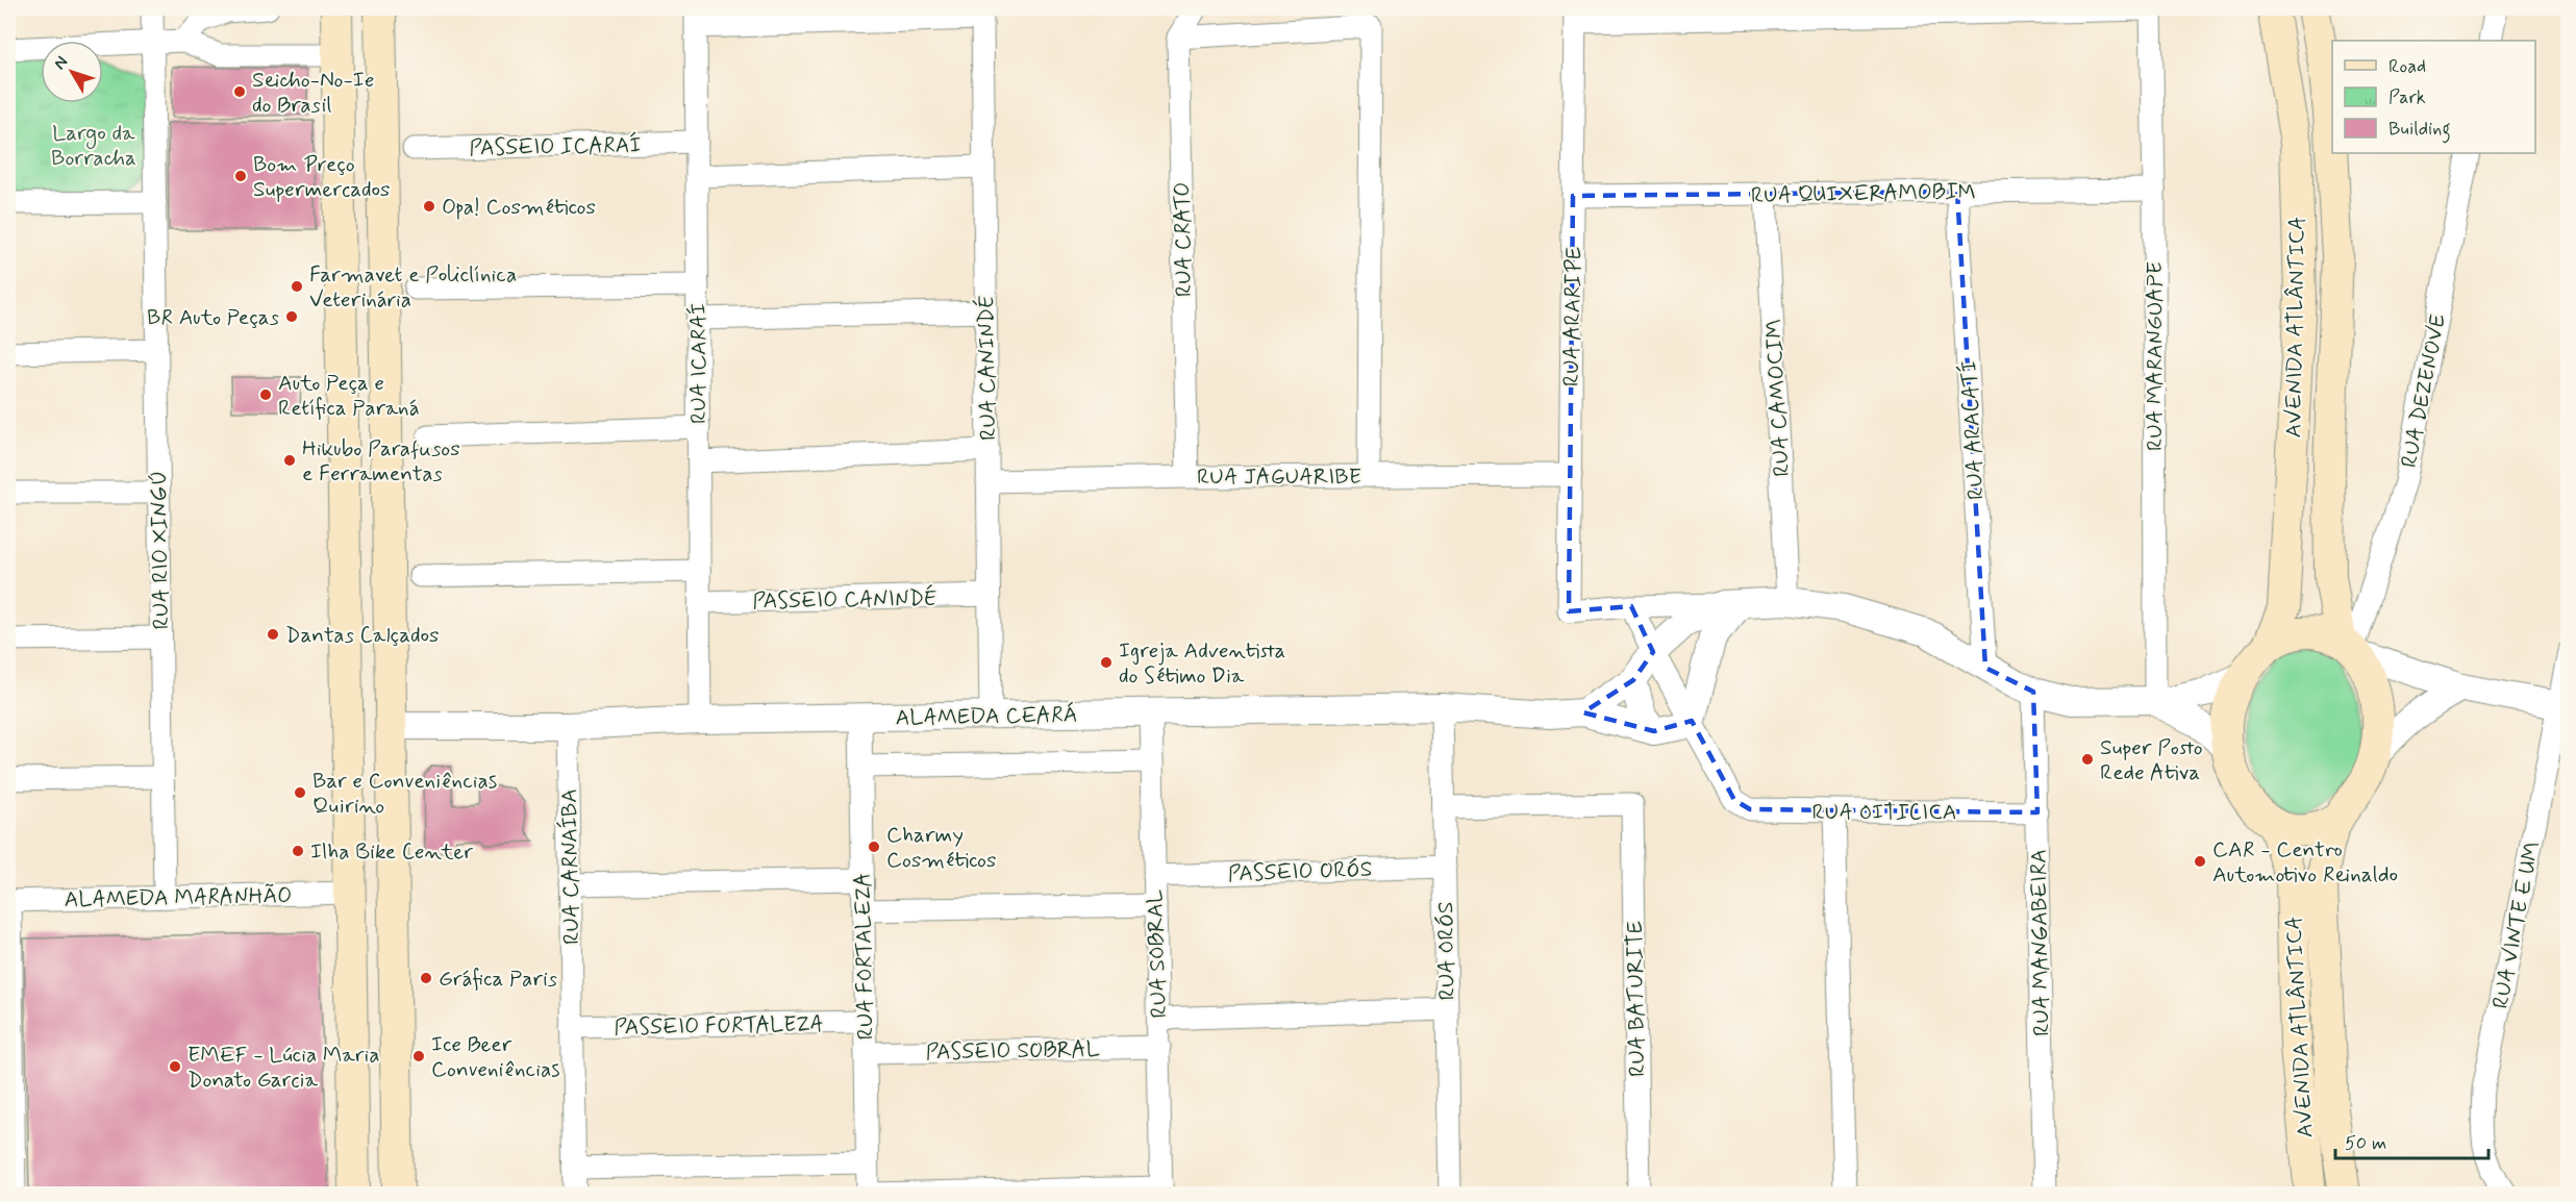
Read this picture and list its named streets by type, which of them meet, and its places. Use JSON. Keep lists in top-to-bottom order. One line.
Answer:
{"streets":{"main road":["AVENIDA ATLÂNTICA"],"street":["PASSEIO ICARAÍ","RUA QUIXERAMOBIM","RUA CRATO","RUA ARARIPE","RUA MARANGUAPE","RUA ICARAÍ","RUA CANINDÉ","RUA DEZENOVE","RUA CAMOCIM","RUA ARACATÍ","RUA JAGUARIBE","RUA RIO XINGÚ","PASSEIO CANINDÉ","ALAMEDA CEARÁ","RUA OITICICA","RUA CARNAÍBA","PASSEIO ORÓS","ALAMEDA MARANHÃO","RUA VINTE E UM","RUA MANGABEIRA","RUA ORÓS","RUA SOBRAL","RUA FORTALEZA","RUA BATURITE","PASSEIO FORTALEZA","PASSEIO SOBRAL"]},"crossings":[["PASSEIO ICARAÍ","RUA ICARAÍ"],["RUA QUIXERAMOBIM","RUA ARARIPE"],["RUA QUIXERAMOBIM","RUA MARANGUAPE"],["RUA QUIXERAMOBIM","RUA CAMOCIM"],["RUA QUIXERAMOBIM","RUA ARACATÍ"],["RUA CRATO","RUA JAGUARIBE"],["RUA ARARIPE","RUA MARANGUAPE"],["RUA ARARIPE","RUA JAGUARIBE"],["AVENIDA ATLÂNTICA","RUA DEZENOVE"],["RUA ICARAÍ","RUA CANINDÉ"],["RUA ICARAÍ","PASSEIO CANINDÉ"],["RUA ICARAÍ","ALAMEDA CEARÁ"],["RUA CANINDÉ","RUA JAGUARIBE"],["RUA CANINDÉ","PASSEIO CANINDÉ"],["RUA CANINDÉ","ALAMEDA CEARÁ"],["RUA RIO XINGÚ","ALAMEDA MARANHÃO"],["ALAMEDA CEARÁ","RUA CARNAÍBA"],["ALAMEDA CEARÁ","RUA ORÓS"],["ALAMEDA CEARÁ","RUA SOBRAL"],["ALAMEDA CEARÁ","RUA FORTALEZA"],["RUA OITICICA","RUA MANGABEIRA"],["RUA CARNAÍBA","PASSEIO FORTALEZA"],["PASSEIO ORÓS","RUA ORÓS"],["PASSEIO ORÓS","RUA SOBRAL"],["RUA ORÓS","RUA BATURITE"],["RUA SOBRAL","PASSEIO SOBRAL"],["RUA FORTALEZA","PASSEIO FORTALEZA"],["RUA FORTALEZA","PASSEIO SOBRAL"]],"parks":["Largo da Borracha"],"places":["Seicho-No-Ie do Brasil","Bom Preço Supermercados","Opa! Cosméticos","Farmavet e Policlínica Veterinária","BR Auto Peças","Auto Peça e Retífica Paraná","Hikubo Parafusos e Ferramentas","Dantas Calçados","Igreja Adventista do Sétimo Dia","Super Posto Rede Ativa","Bar e Conveniências Quirino","Charmy Cosméticos","Ilha Bike Center","CAR - Centro Automotivo Reinaldo","Gráfica Paris","Ice Beer Conveniências","EMEF - Lúcia Maria Donato Garcia"],"legend":["Road","Park","Building"],"scale_bar":"50 m","north":"top left"}
